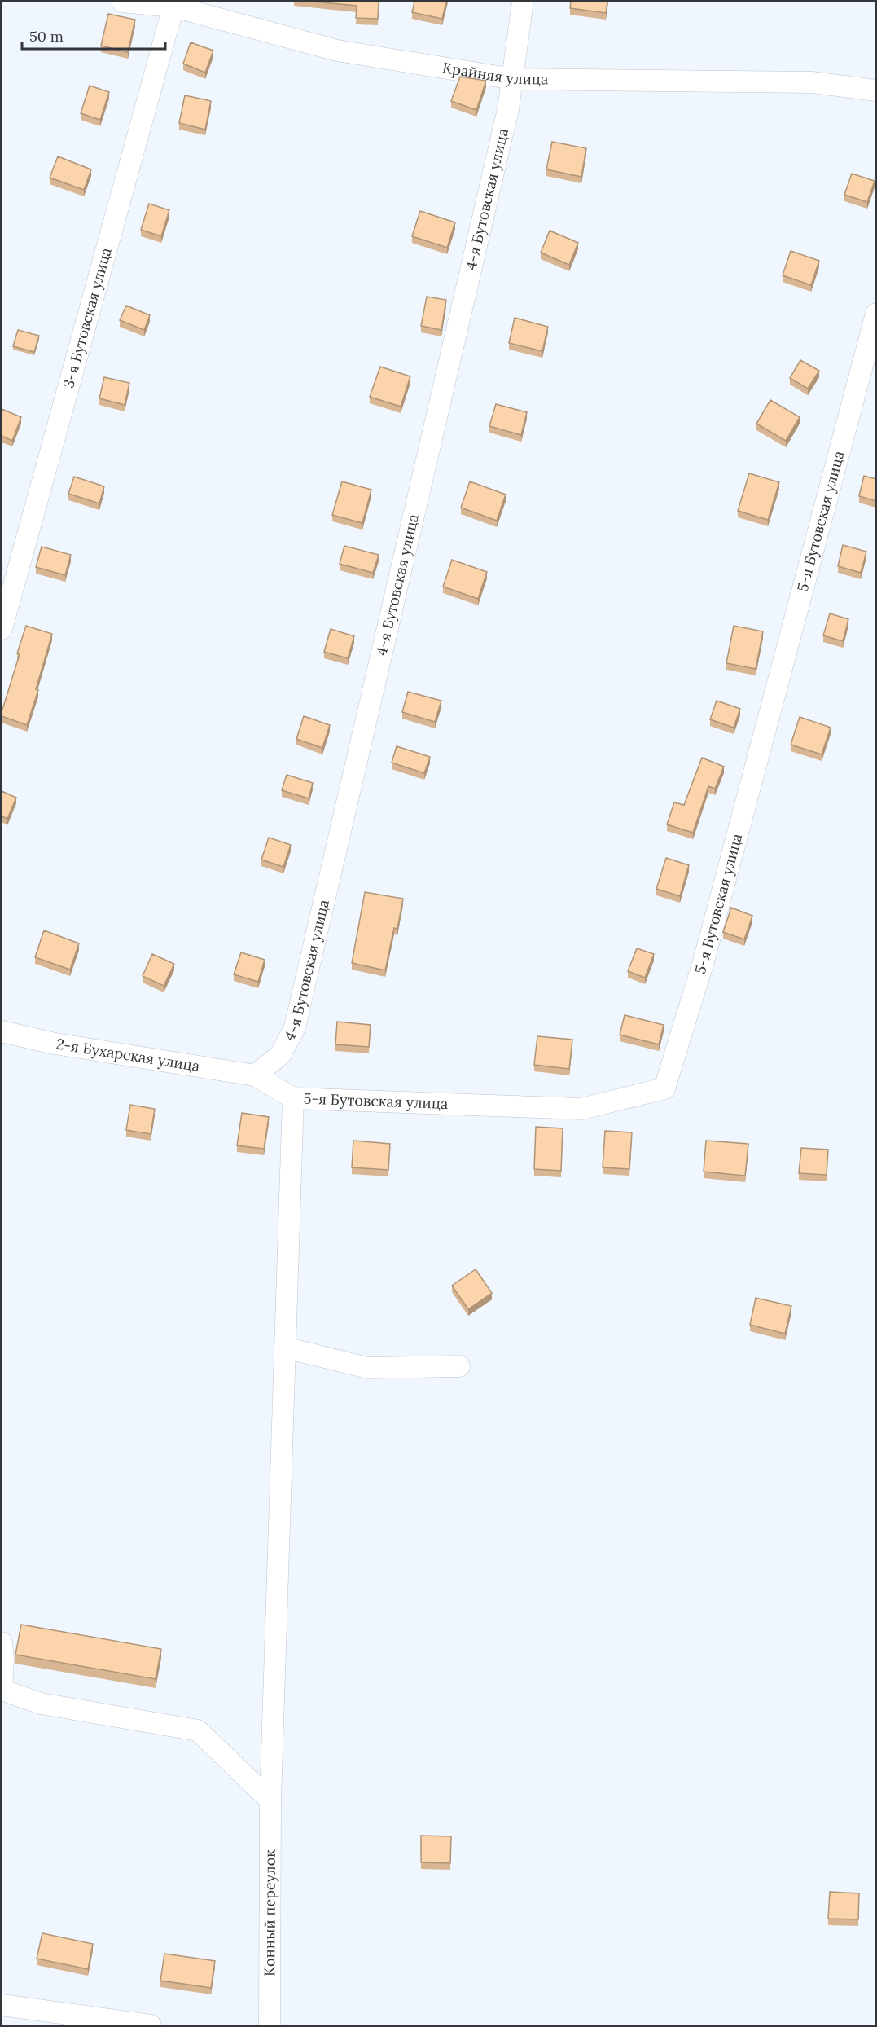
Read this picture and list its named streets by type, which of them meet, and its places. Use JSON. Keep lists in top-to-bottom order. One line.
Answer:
{"streets":{"street":["Крайняя улица","4-я Бутовская улица","3-я Бутовская улица","5-я Бутовская улица","2-я Бухарская улица","Конный переулок"]},"crossings":[["Крайняя улица","4-я Бутовская улица"],["Крайняя улица","3-я Бутовская улица"],["4-я Бутовская улица","5-я Бутовская улица"],["4-я Бутовская улица","2-я Бухарская улица"],["5-я Бутовская улица","2-я Бухарская улица"],["5-я Бутовская улица","Конный переулок"]],"scale_bar":"50 m"}
